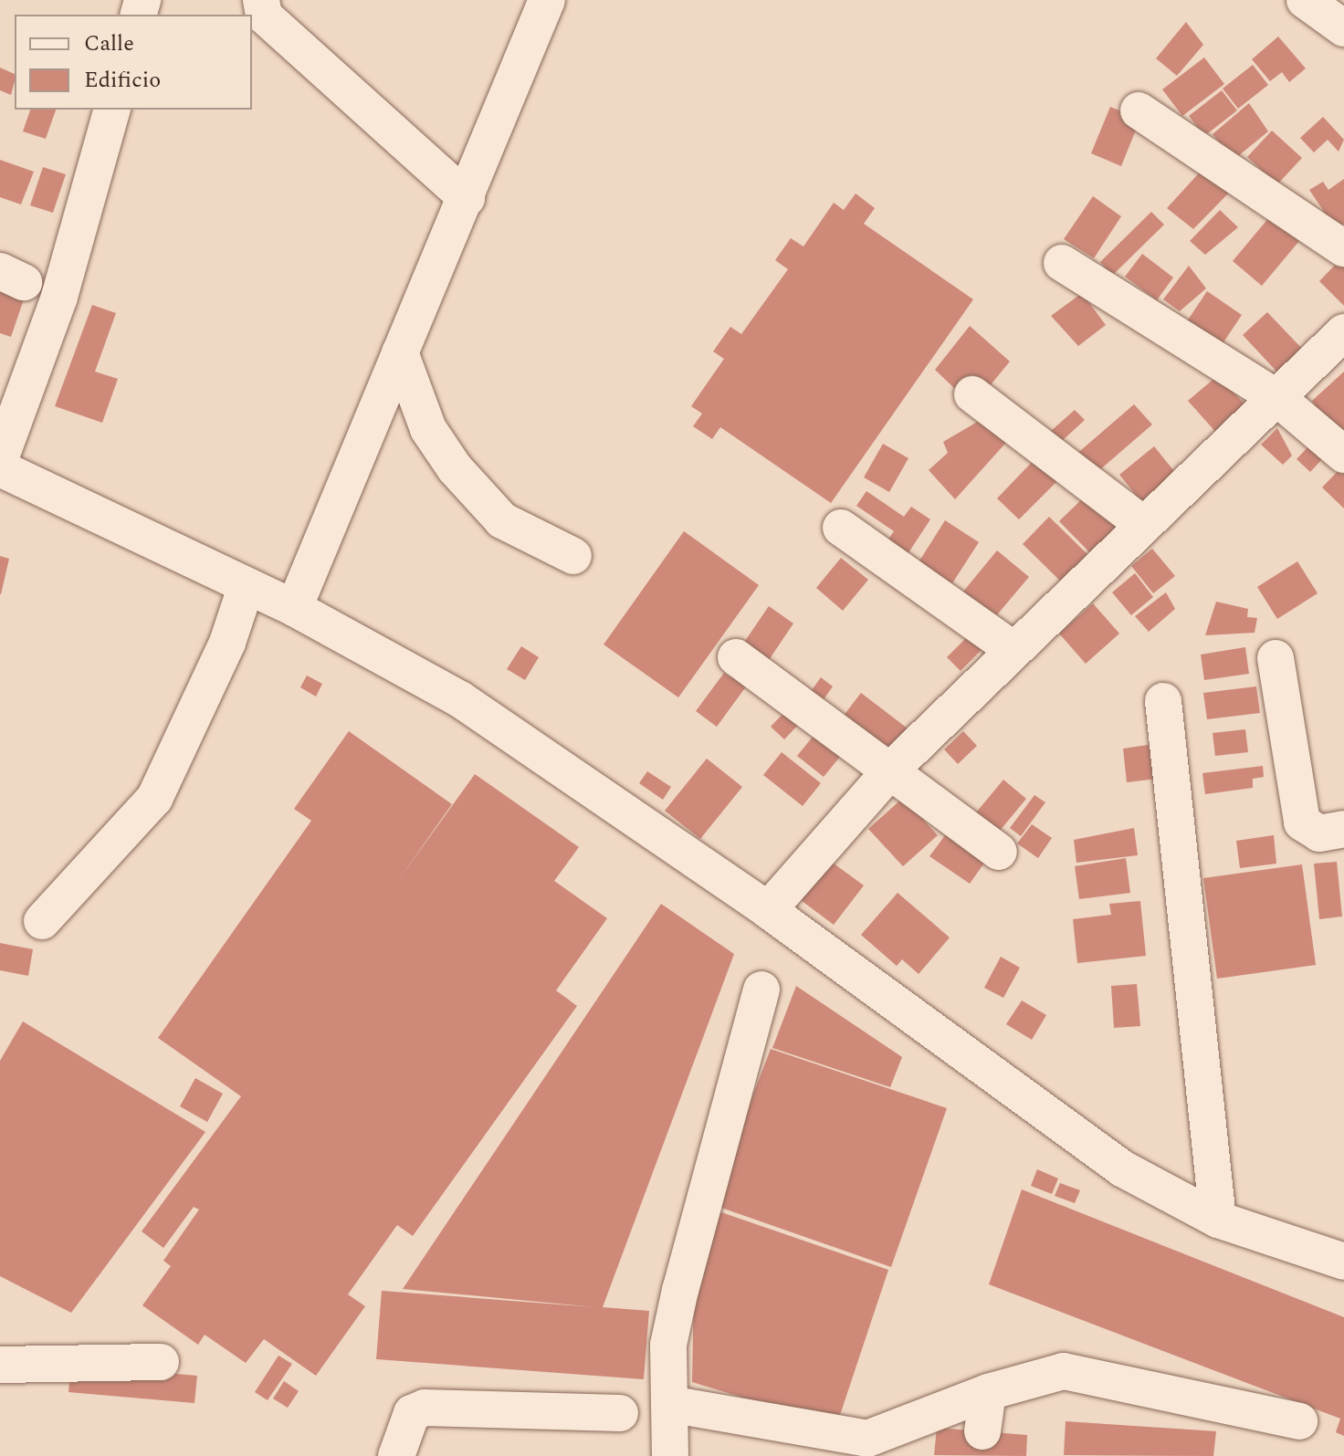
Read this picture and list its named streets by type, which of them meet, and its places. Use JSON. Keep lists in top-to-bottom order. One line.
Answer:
{"legend":["Calle","Edificio"]}
